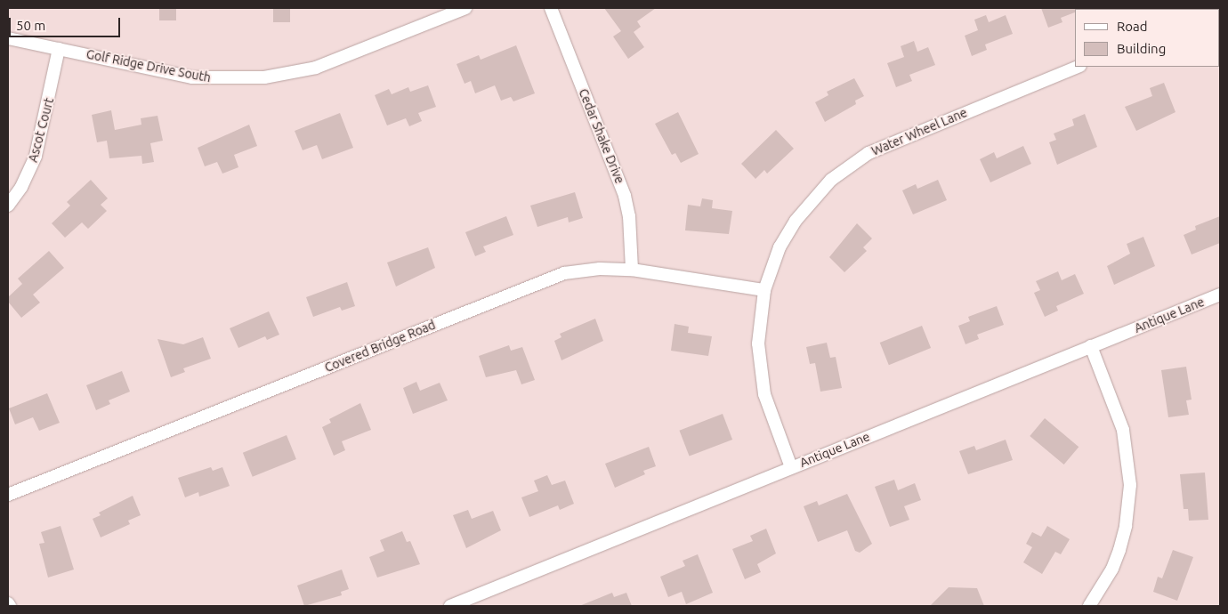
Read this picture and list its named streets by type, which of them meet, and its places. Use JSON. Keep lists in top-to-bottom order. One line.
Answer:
{"streets":{"street":["Golf Ridge Drive South","Ascot Court","Water Wheel Lane","Cedar Shake Drive","Antique Lane","Covered Bridge Road"]},"crossings":[["Golf Ridge Drive South","Ascot Court"],["Water Wheel Lane","Antique Lane"],["Water Wheel Lane","Covered Bridge Road"],["Cedar Shake Drive","Covered Bridge Road"]],"legend":["Road","Building"],"scale_bar":"50 m"}
